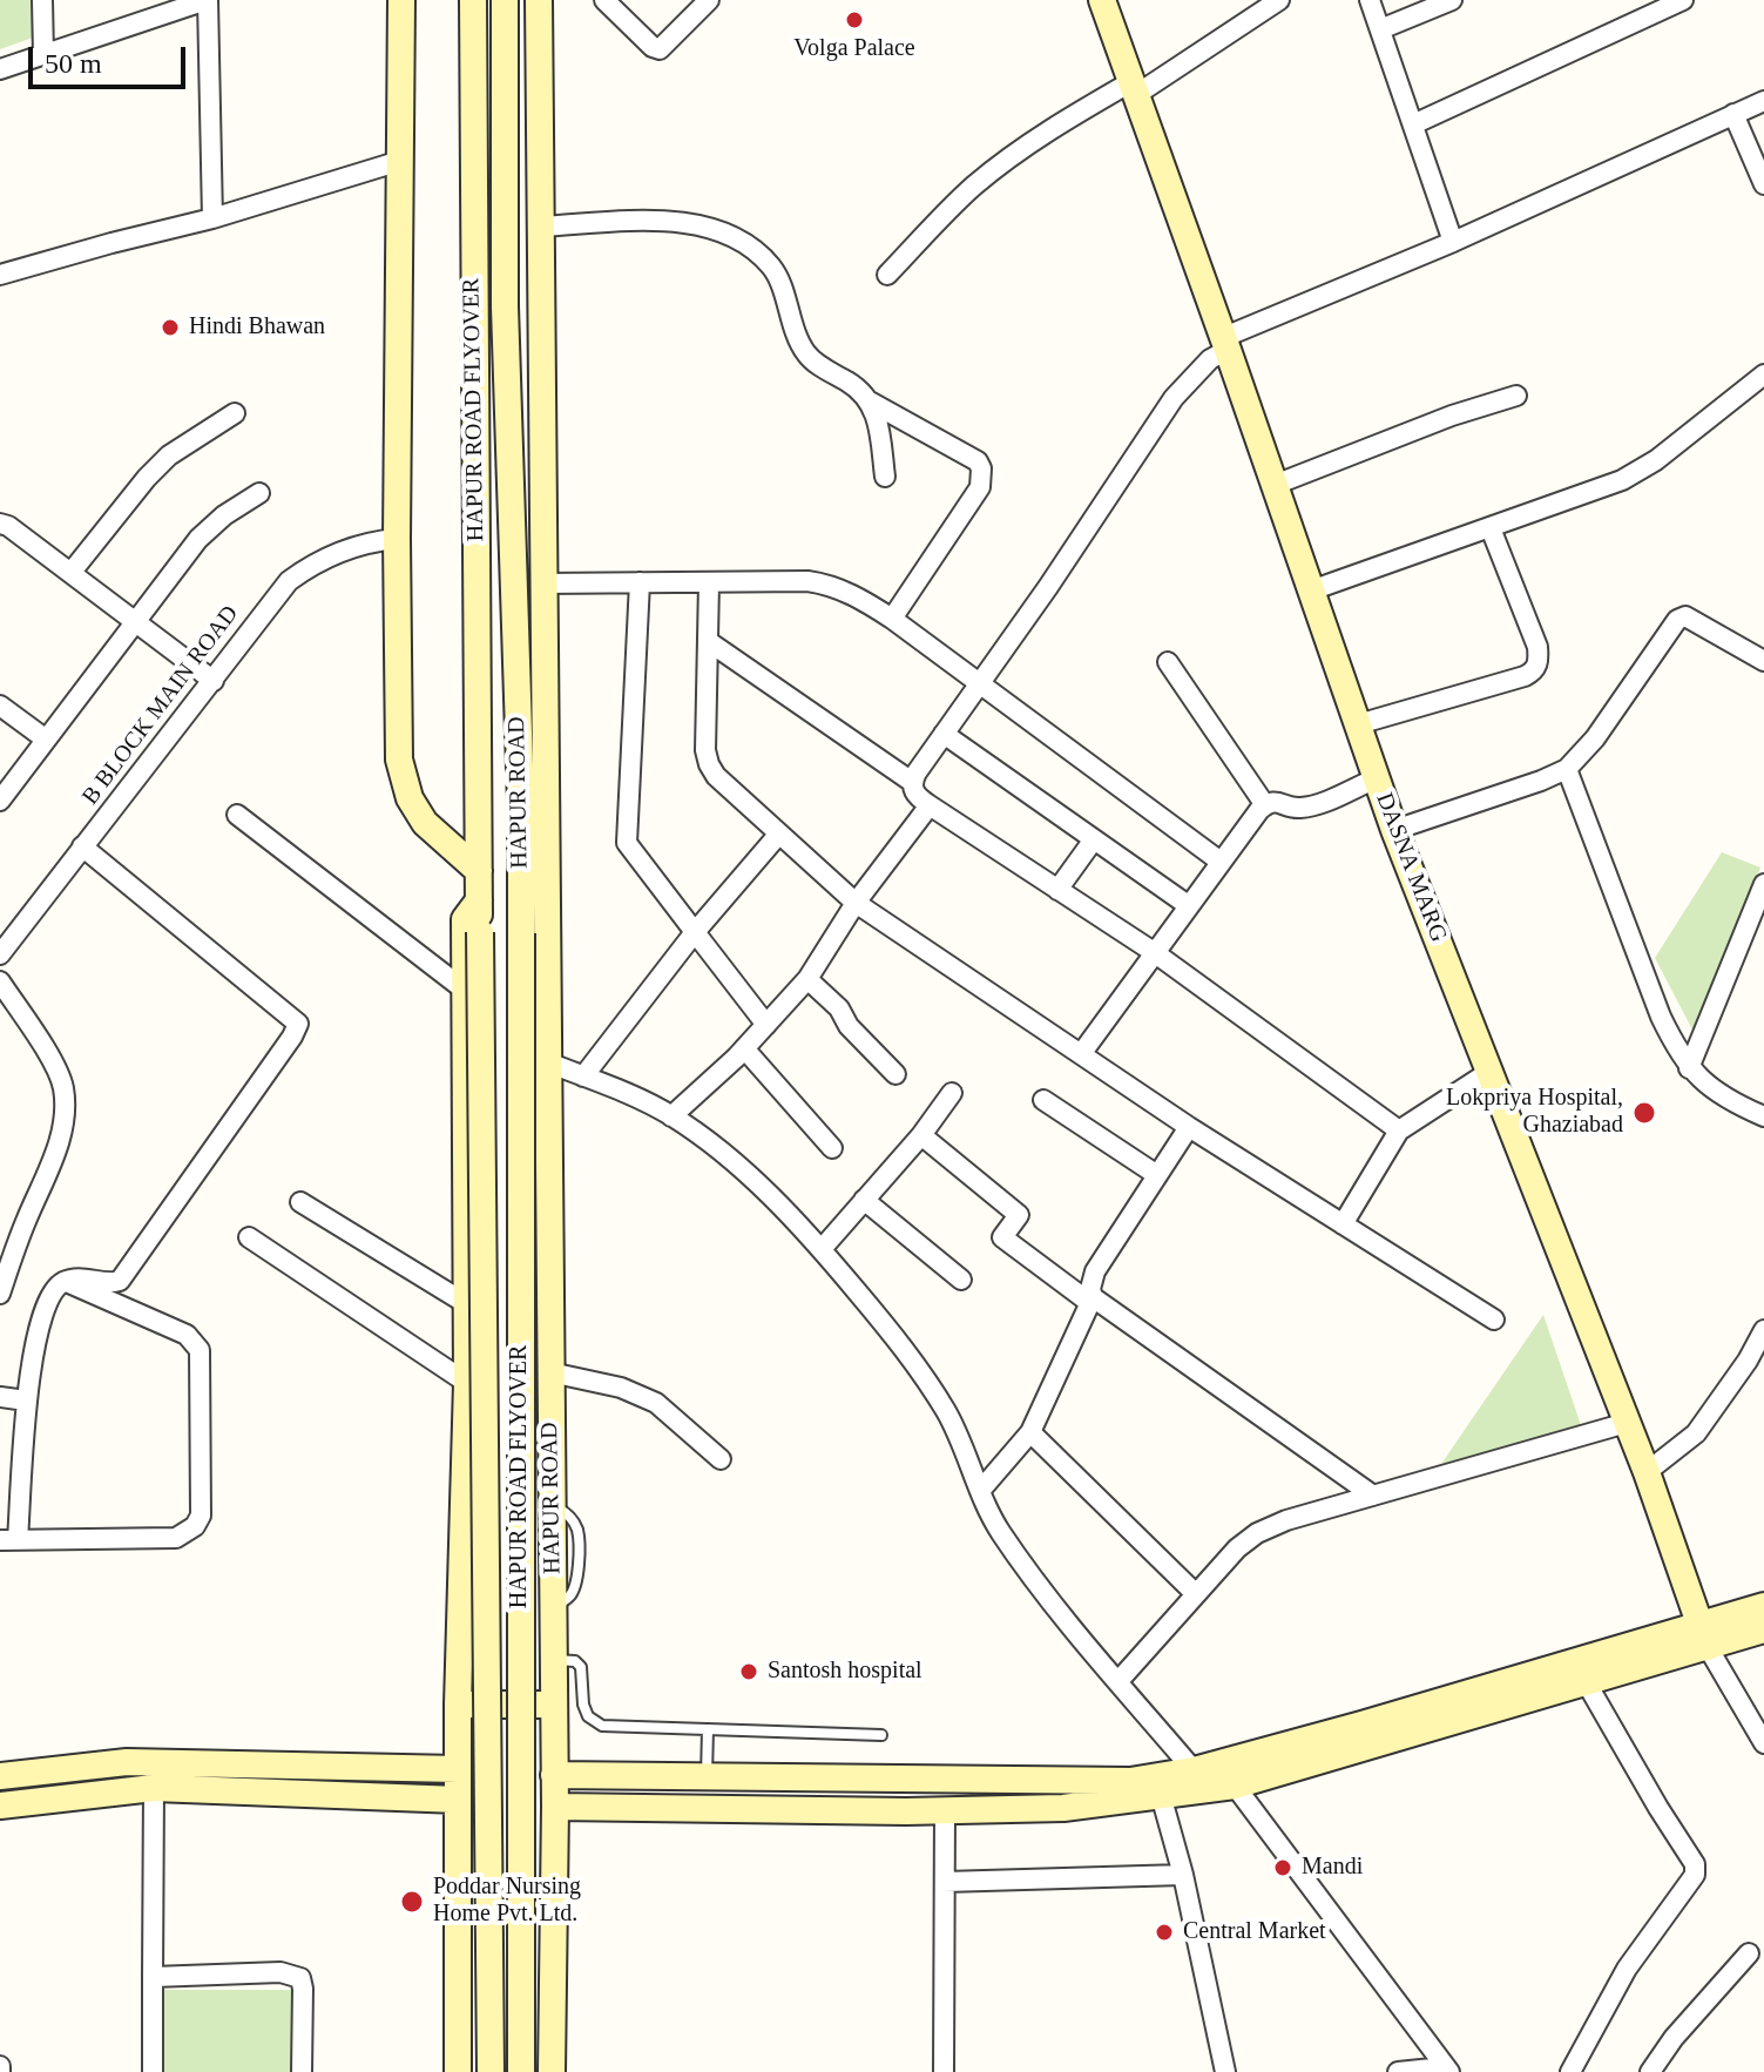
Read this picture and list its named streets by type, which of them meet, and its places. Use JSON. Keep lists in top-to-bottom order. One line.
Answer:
{"streets":{"street":["HAPUR ROAD FLYOVER","B BLOCK MAIN ROAD","HAPUR ROAD","DASNA MARG"]},"crossings":[["HAPUR ROAD FLYOVER","HAPUR ROAD"]],"places":["Volga Palace","Hindi Bhawan","Lokpriya Hospital, Ghaziabad","Santosh hospital","Mandi","Poddar Nursing Home Pvt. Ltd.","Central Market"],"scale_bar":"50 m"}
